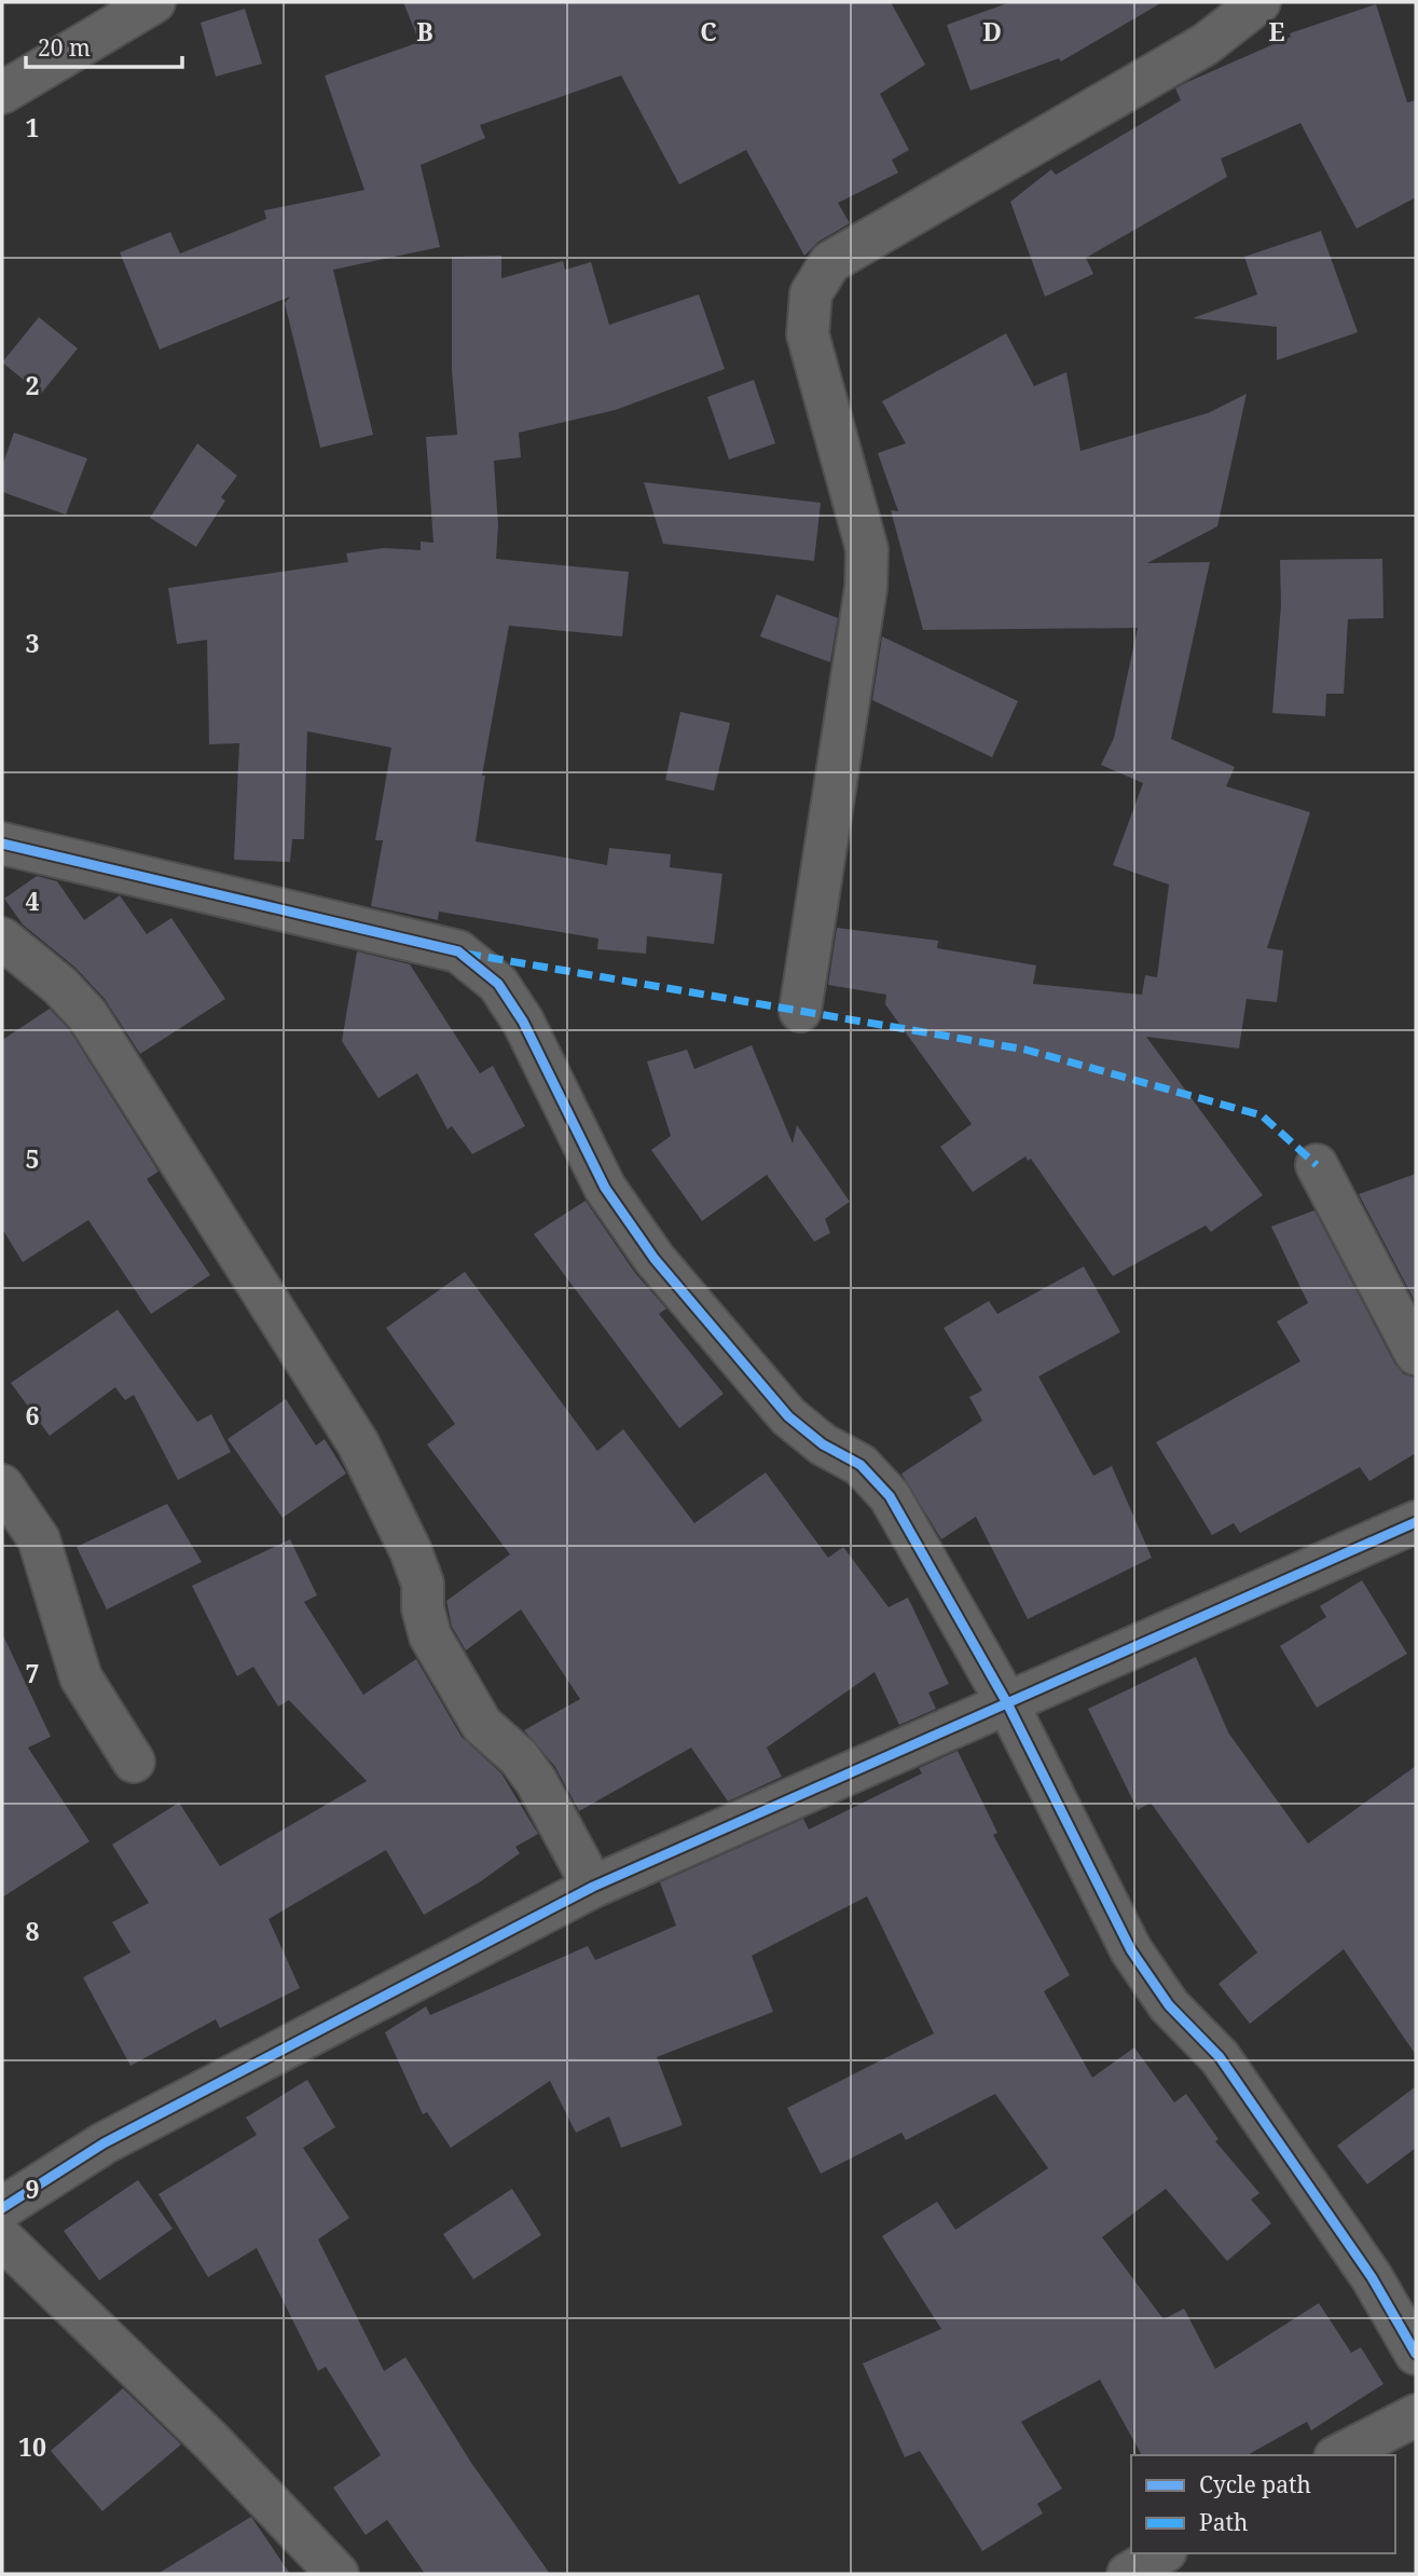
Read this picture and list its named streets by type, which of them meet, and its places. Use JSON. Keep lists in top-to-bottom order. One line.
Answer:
{"legend":["Cycle path","Path"],"scale_bar":"20 m","grid":{"columns":["B","C","D","E"],"rows":["1","2","3","4","5","6","7","8","9","10"]}}
